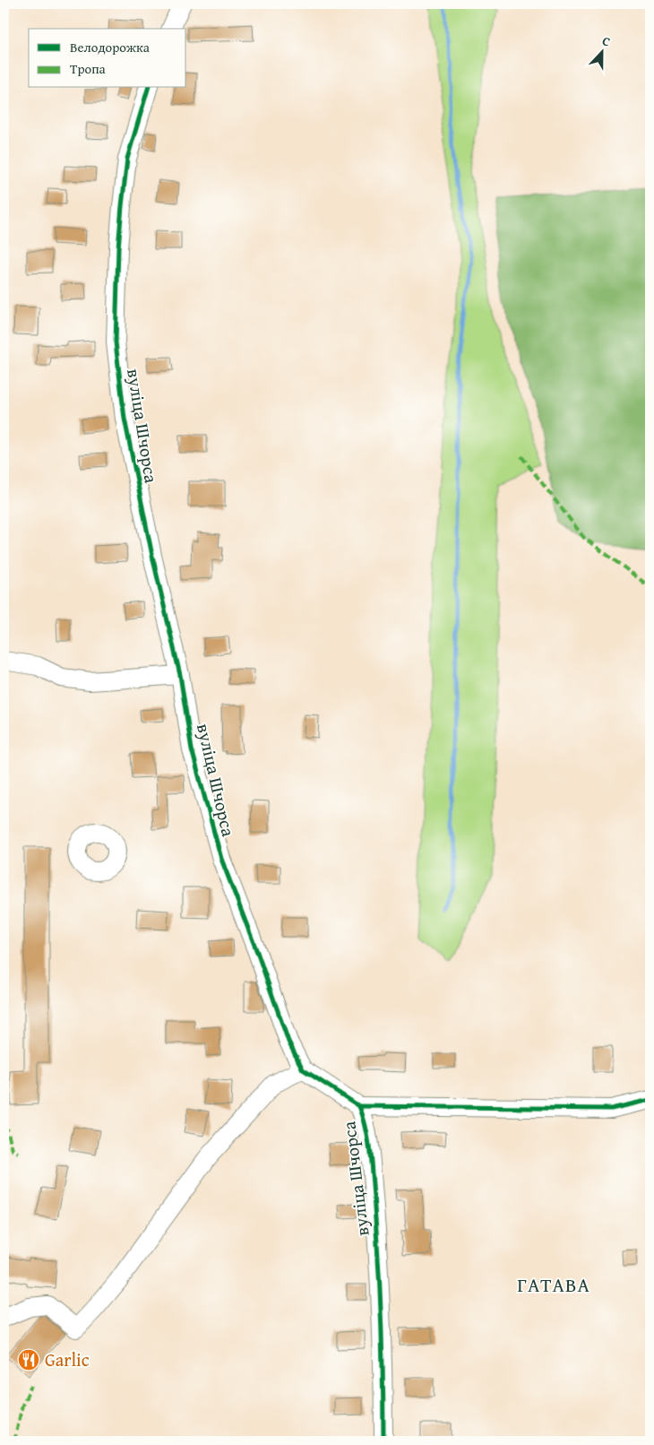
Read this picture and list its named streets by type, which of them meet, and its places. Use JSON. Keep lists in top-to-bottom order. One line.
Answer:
{"streets":{"street":["вуліца Шчорса"]},"districts":["ГАТАВА"],"places":{"restaurant":["Garlic"]},"legend":["Велодорожка","Тропа"],"north":"top"}
